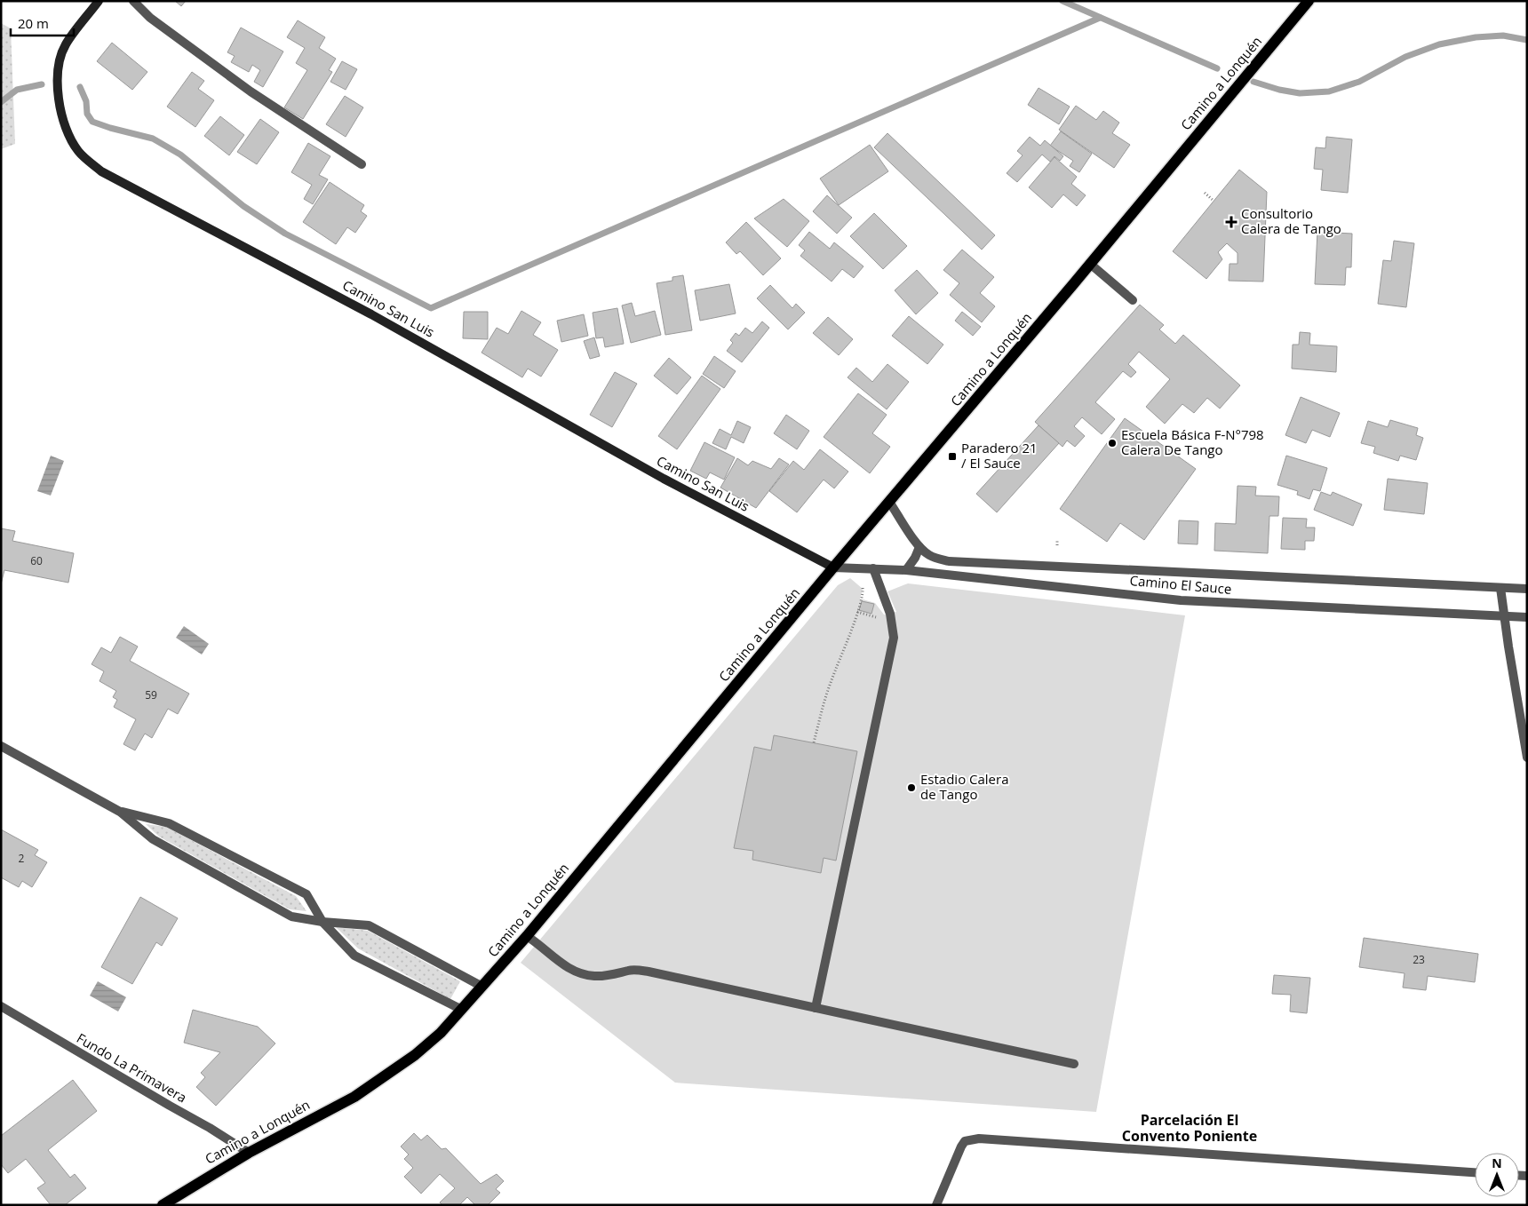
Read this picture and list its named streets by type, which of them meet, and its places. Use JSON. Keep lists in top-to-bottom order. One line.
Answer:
{"streets":{"main road":["Camino a Lonquén"],"street":["Camino San Luis","Camino El Sauce","Fundo La Primavera"]},"crossings":[["Camino a Lonquén","Camino San Luis"],["Camino a Lonquén","Camino El Sauce"],["Camino a Lonquén","Fundo La Primavera"],["Camino San Luis","Camino El Sauce"]],"districts":["Parcelación El Convento Poniente"],"places":{"health":["Consultorio Calera de Tango"],"other":["Escuela Básica F-N°798 Calera De Tango","Estadio Calera de Tango"],"transit":["Paradero 21 / El Sauce"]},"house_numbers":["60","59","2","23"],"scale_bar":"20 m","north":"top"}
